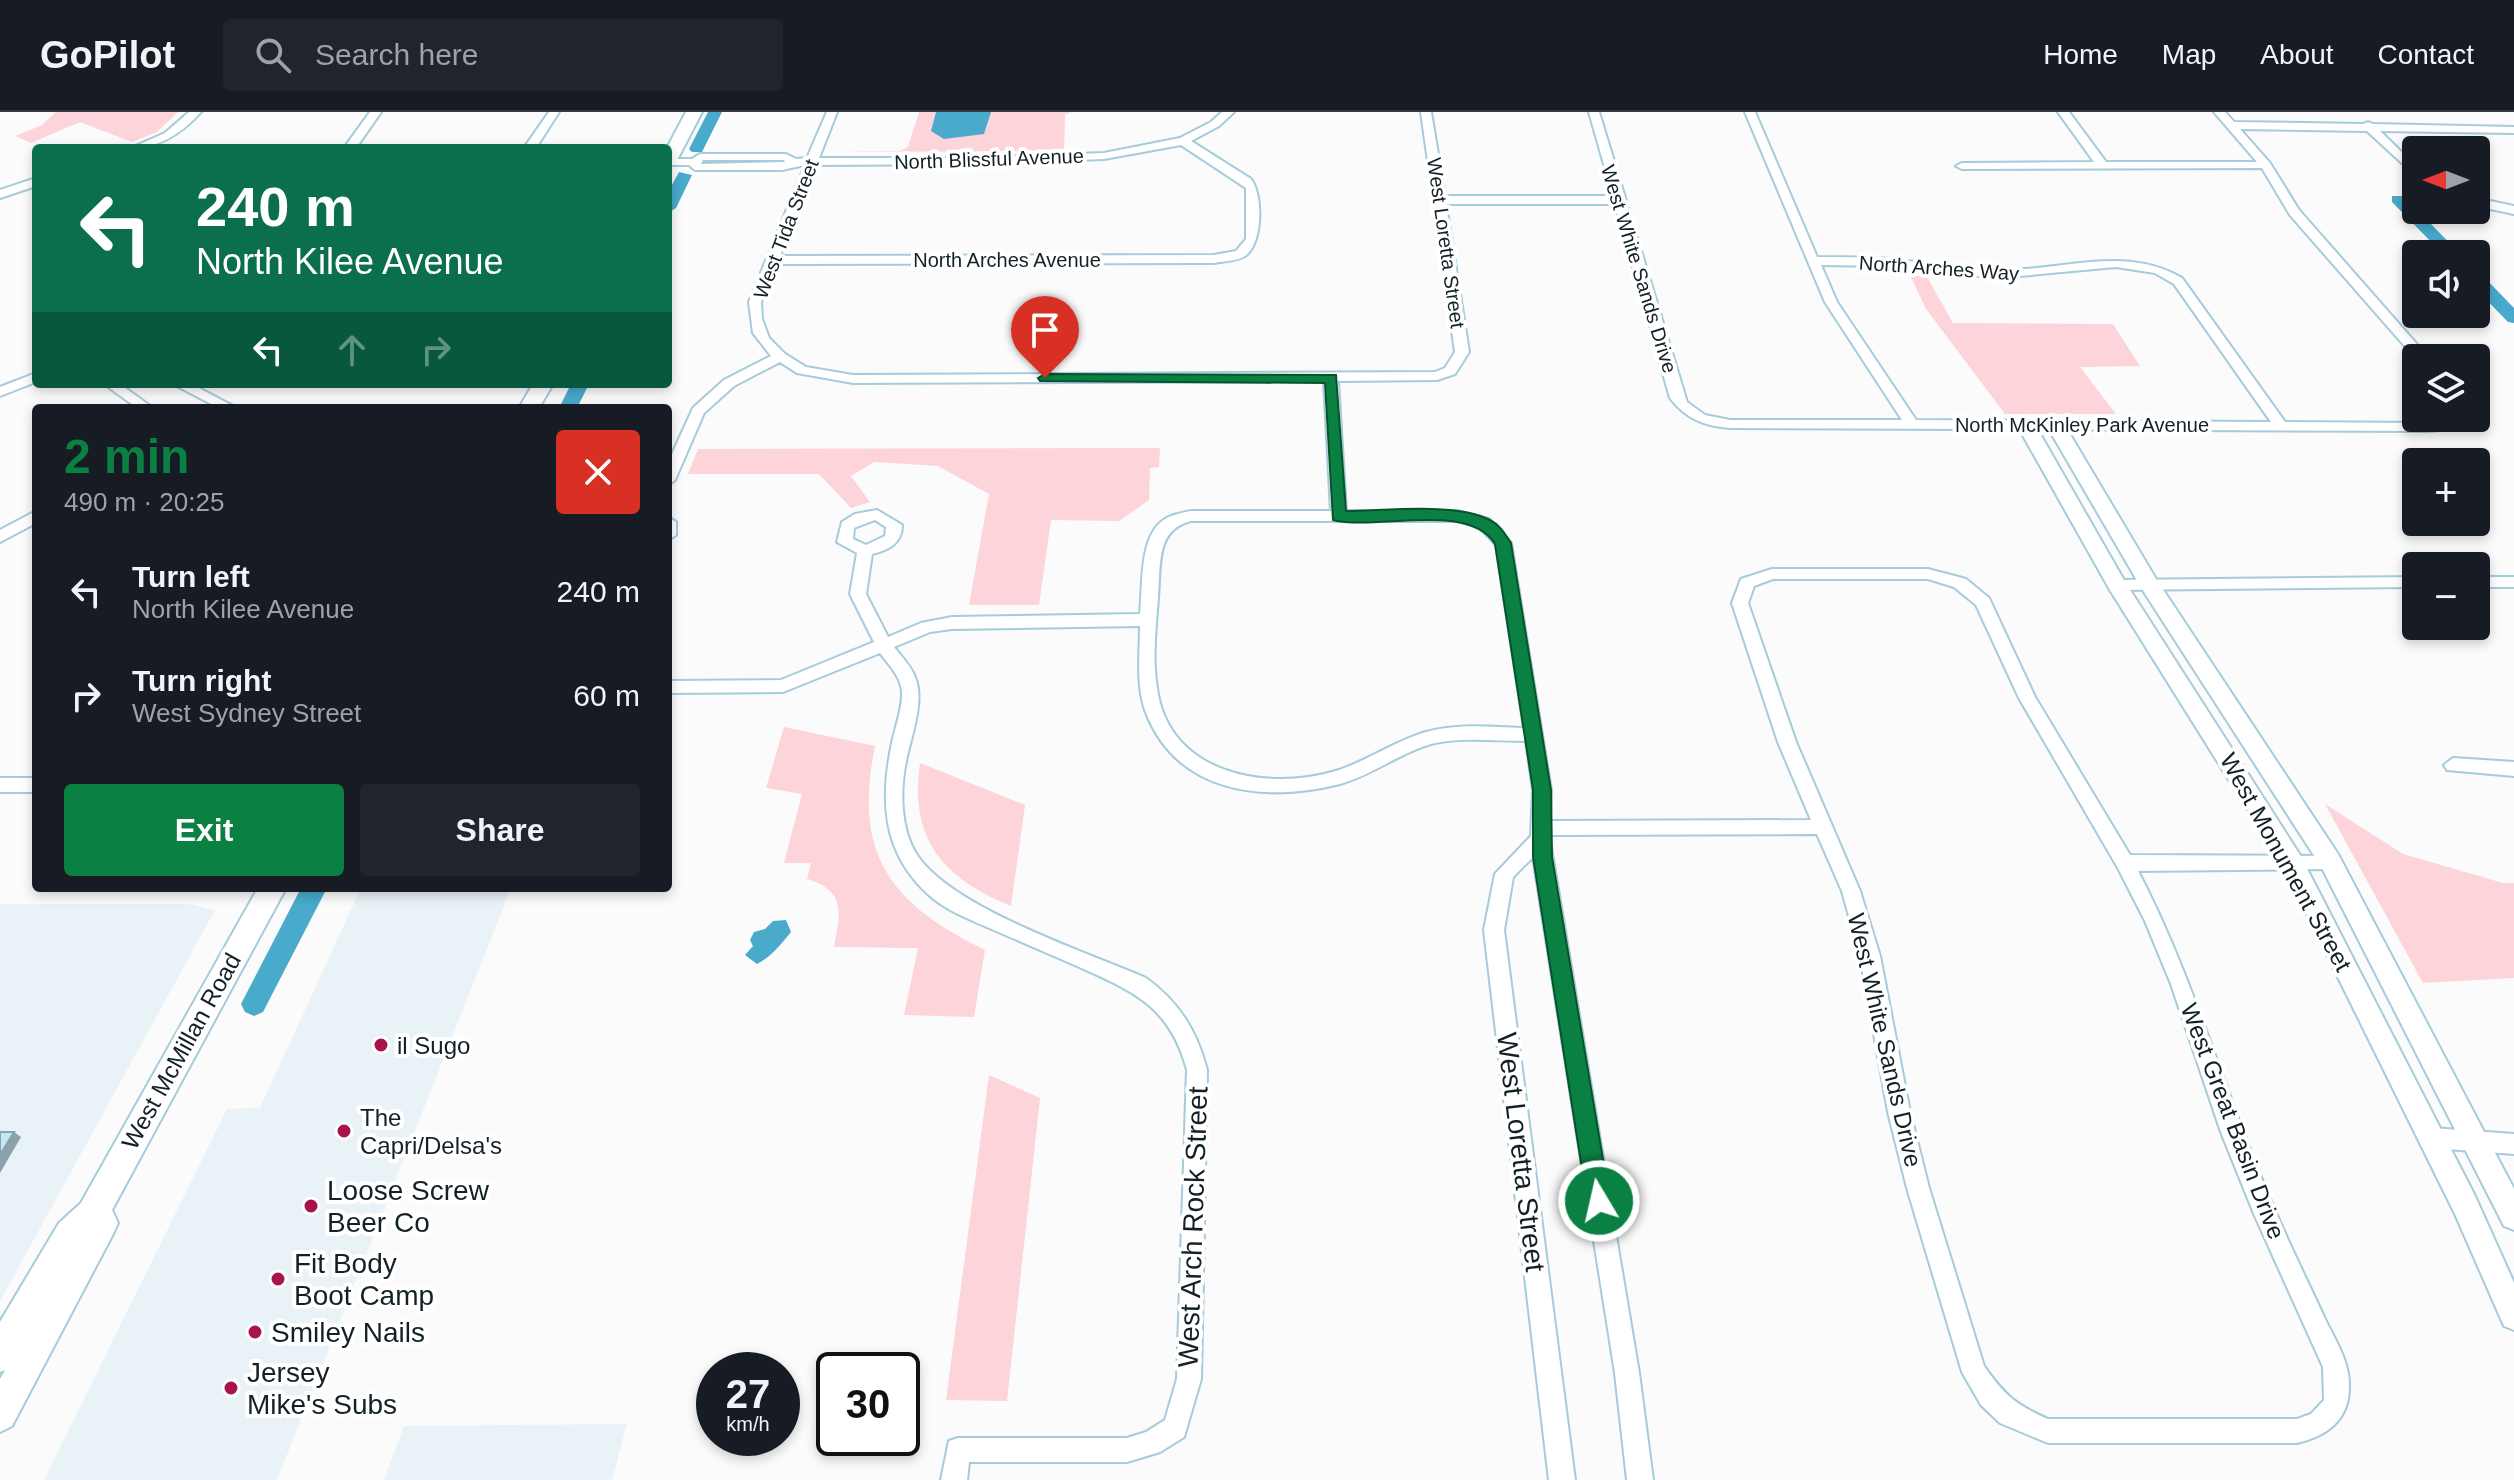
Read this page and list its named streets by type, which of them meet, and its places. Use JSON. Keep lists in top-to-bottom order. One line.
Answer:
{"streets":{"main road":["West McMillan Road"],"street":["North Blissful Avenue","West Tida Street","West Loretta Street","North Arches Avenue","North Arches Way","West White Sands Drive","North McKinley Park Avenue","West Monument Street","West Great Basin Drive","West Arch Rock Street"]},"crossings":[["North Blissful Avenue","West Tida Street"],["North Blissful Avenue","North Arches Avenue"],["West Tida Street","North Arches Avenue"],["North Arches Way","North McKinley Park Avenue"],["West White Sands Drive","North McKinley Park Avenue"],["West White Sands Drive","West Great Basin Drive"],["North McKinley Park Avenue","West Monument Street"]],"places":["il Sugo","The Capri/Delsa's","Loose Screw Beer Co","Fit Body Boot Camp","Smiley Nails","Jersey Mike's Subs"],"north":"left","page":{"header":"GoPilot","search":"Search here","nav":["Home","Map","About","Contact"],"map_buttons":["+","−"],"turn":["240 m","North Kilee Avenue"],"heading":["2 min","490 m · 20:25"],"list":[{"name":"Turn left","note":"North Kilee Avenue","value":"240 m"},{"name":"Turn right","note":"West Sydney Street","value":"60 m"}],"buttons":["Exit","Share"],"speed":"27 km/h","limit":"30"}}
